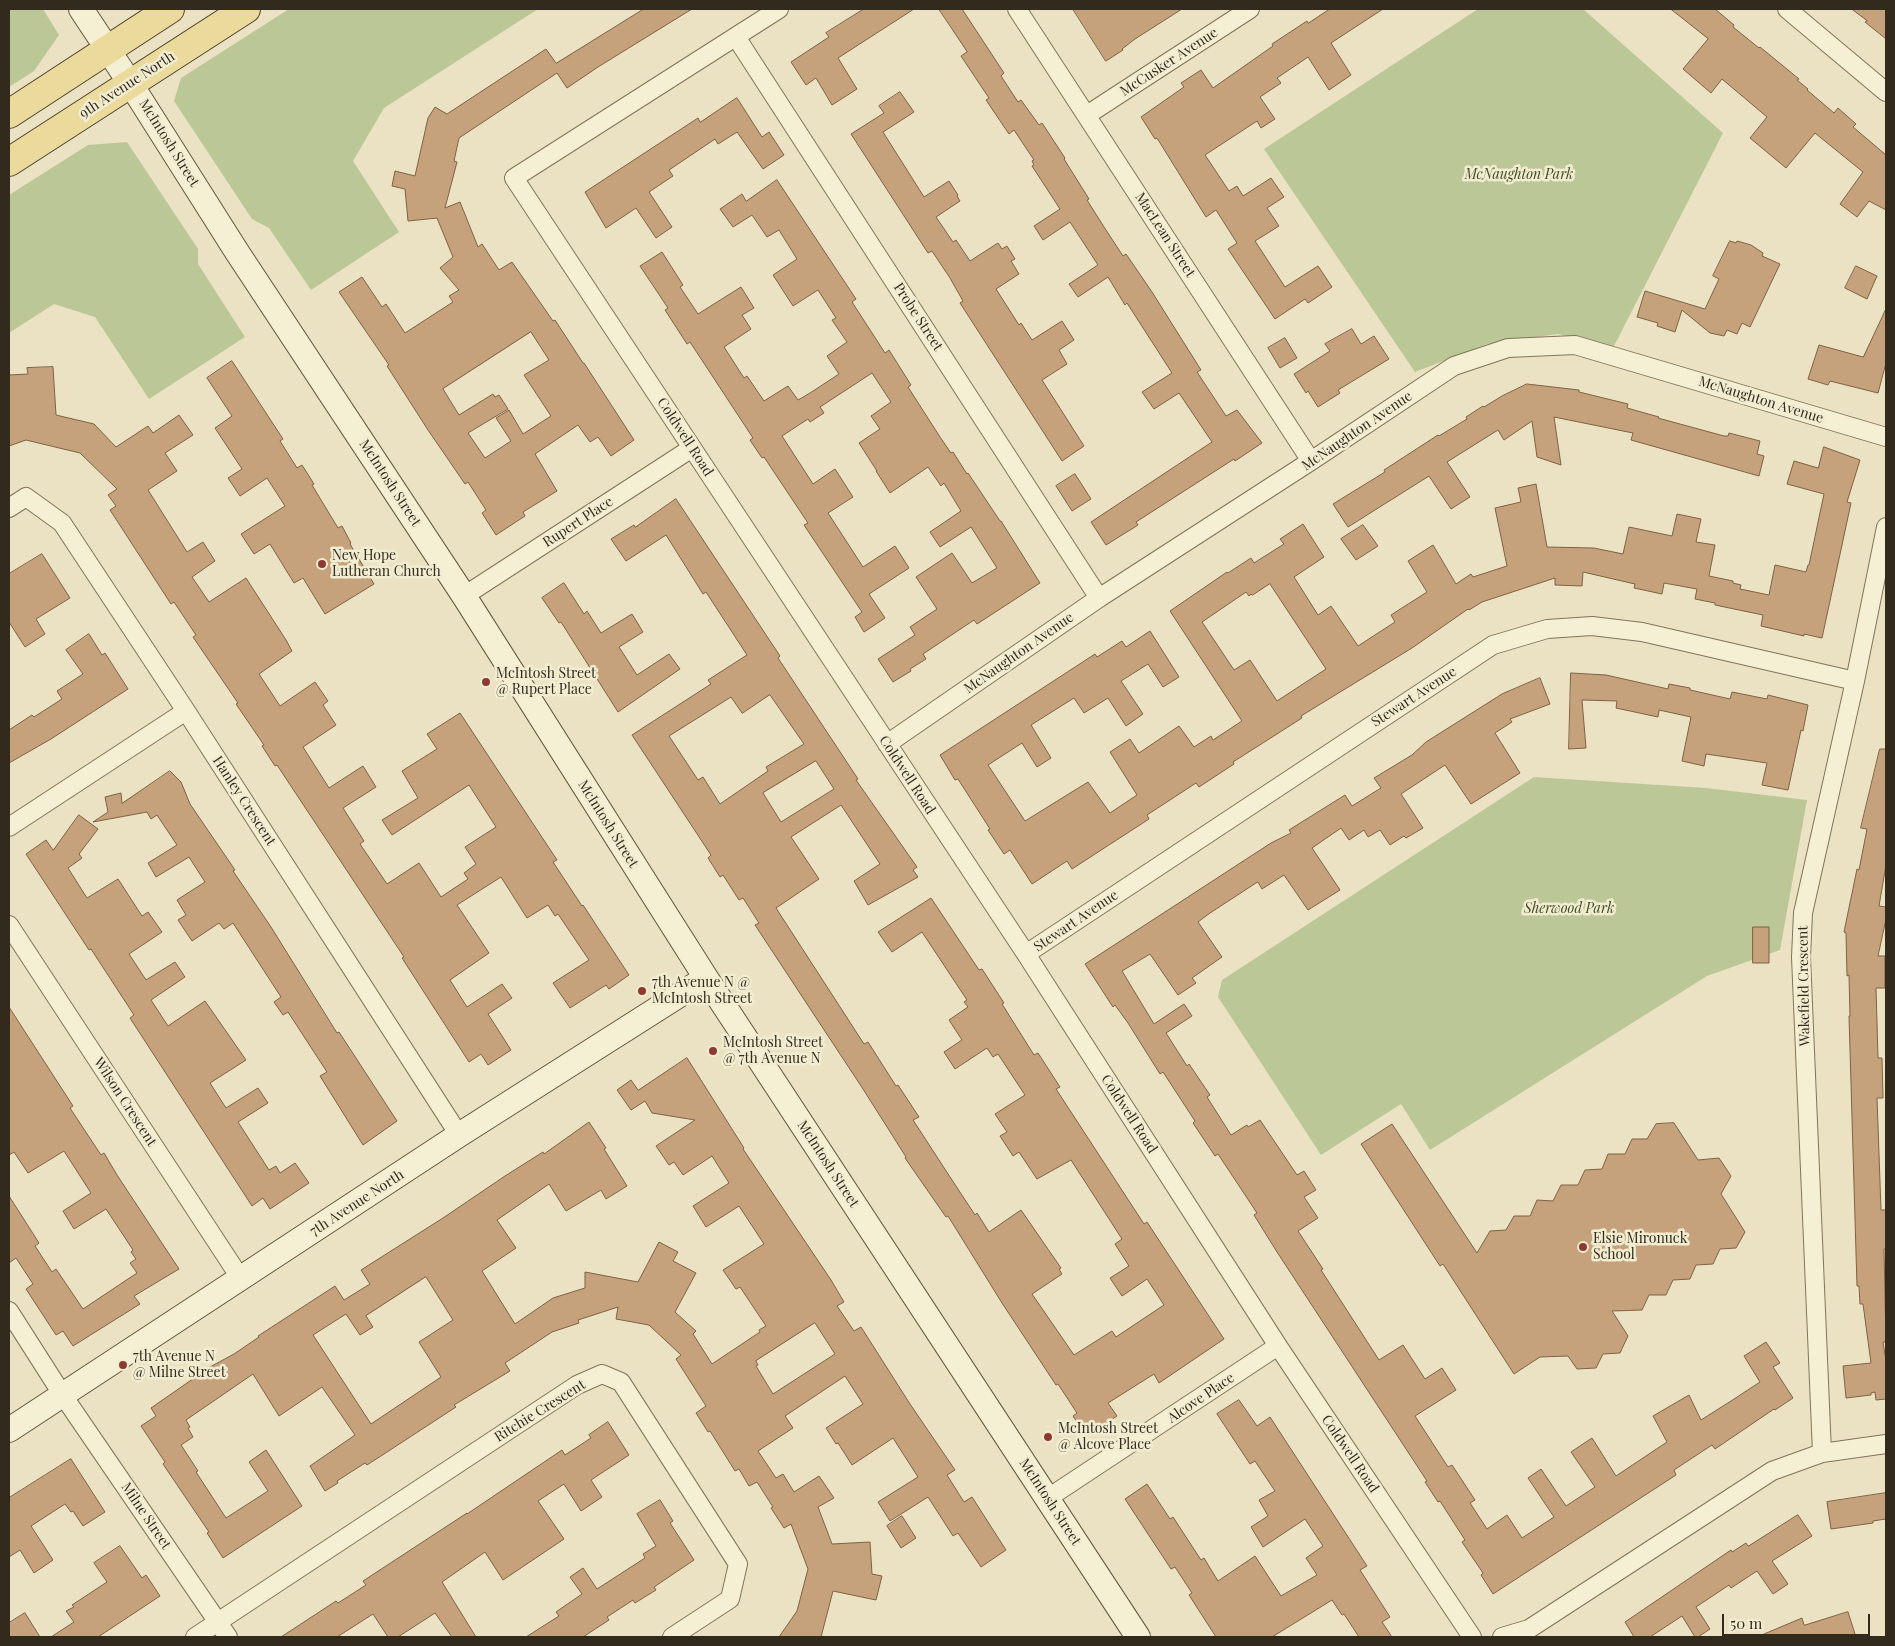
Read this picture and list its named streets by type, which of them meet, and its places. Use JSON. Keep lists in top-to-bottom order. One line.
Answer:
{"streets":{"main road":["9th Avenue North"],"street":["McCusker Avenue","McIntosh Street","MacLean Street","Probe Street","McNaughton Avenue","Coldwell Road","Rupert Place","Stewart Avenue","Hanley Crescent","Wakefield Crescent","Wilson Crescent","7th Avenue North","Alcove Place","Ritchie Crescent","Milne Street"]},"crossings":[["McCusker Avenue","MacLean Street"],["9th Avenue North","McIntosh Street"],["McIntosh Street","Rupert Place"],["McIntosh Street","7th Avenue North"],["McIntosh Street","Alcove Place"],["MacLean Street","McNaughton Avenue"],["Probe Street","McNaughton Avenue"],["Probe Street","Coldwell Road"],["McNaughton Avenue","Coldwell Road"],["Coldwell Road","Rupert Place"],["Coldwell Road","Stewart Avenue"],["Coldwell Road","Alcove Place"],["Stewart Avenue","Wakefield Crescent"],["Hanley Crescent","7th Avenue North"],["Wilson Crescent","7th Avenue North"],["7th Avenue North","Milne Street"],["Ritchie Crescent","Milne Street"]],"parks":["McNaughton Park","Sherwood Park"],"places":["New Hope Lutheran Church","McIntosh Street @ Rupert Place","7th Avenue N @ McIntosh Street","McIntosh Street @ 7th Avenue N","Elsie Mironuck School","7th Avenue N @ Milne Street","McIntosh Street @ Alcove Place"],"scale_bar":"50 m"}
